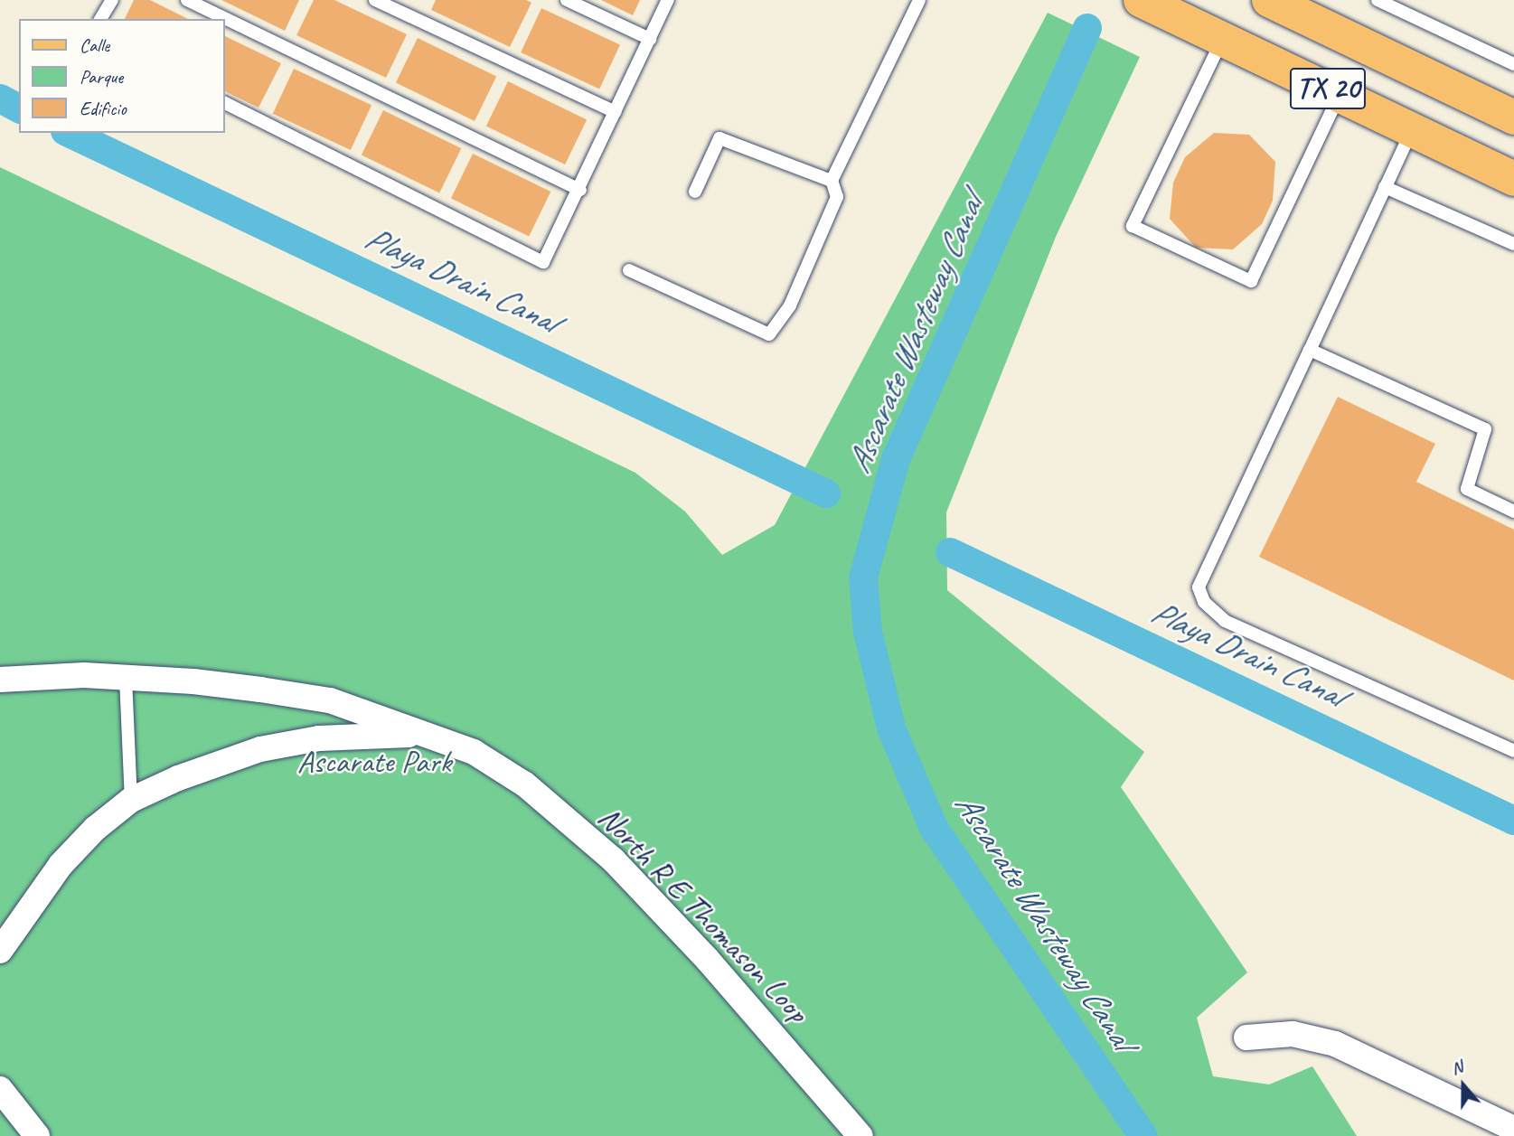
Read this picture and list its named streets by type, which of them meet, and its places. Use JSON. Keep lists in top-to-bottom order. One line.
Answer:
{"streets":{"main road":["TX 20"],"street":["North R E Thomason Loop"]},"water":["Playa Drain Canal","Ascarate Wasteway Canal"],"parks":["Ascarate Park"],"legend":["Calle","Parque","Edificio"],"north":"top"}
